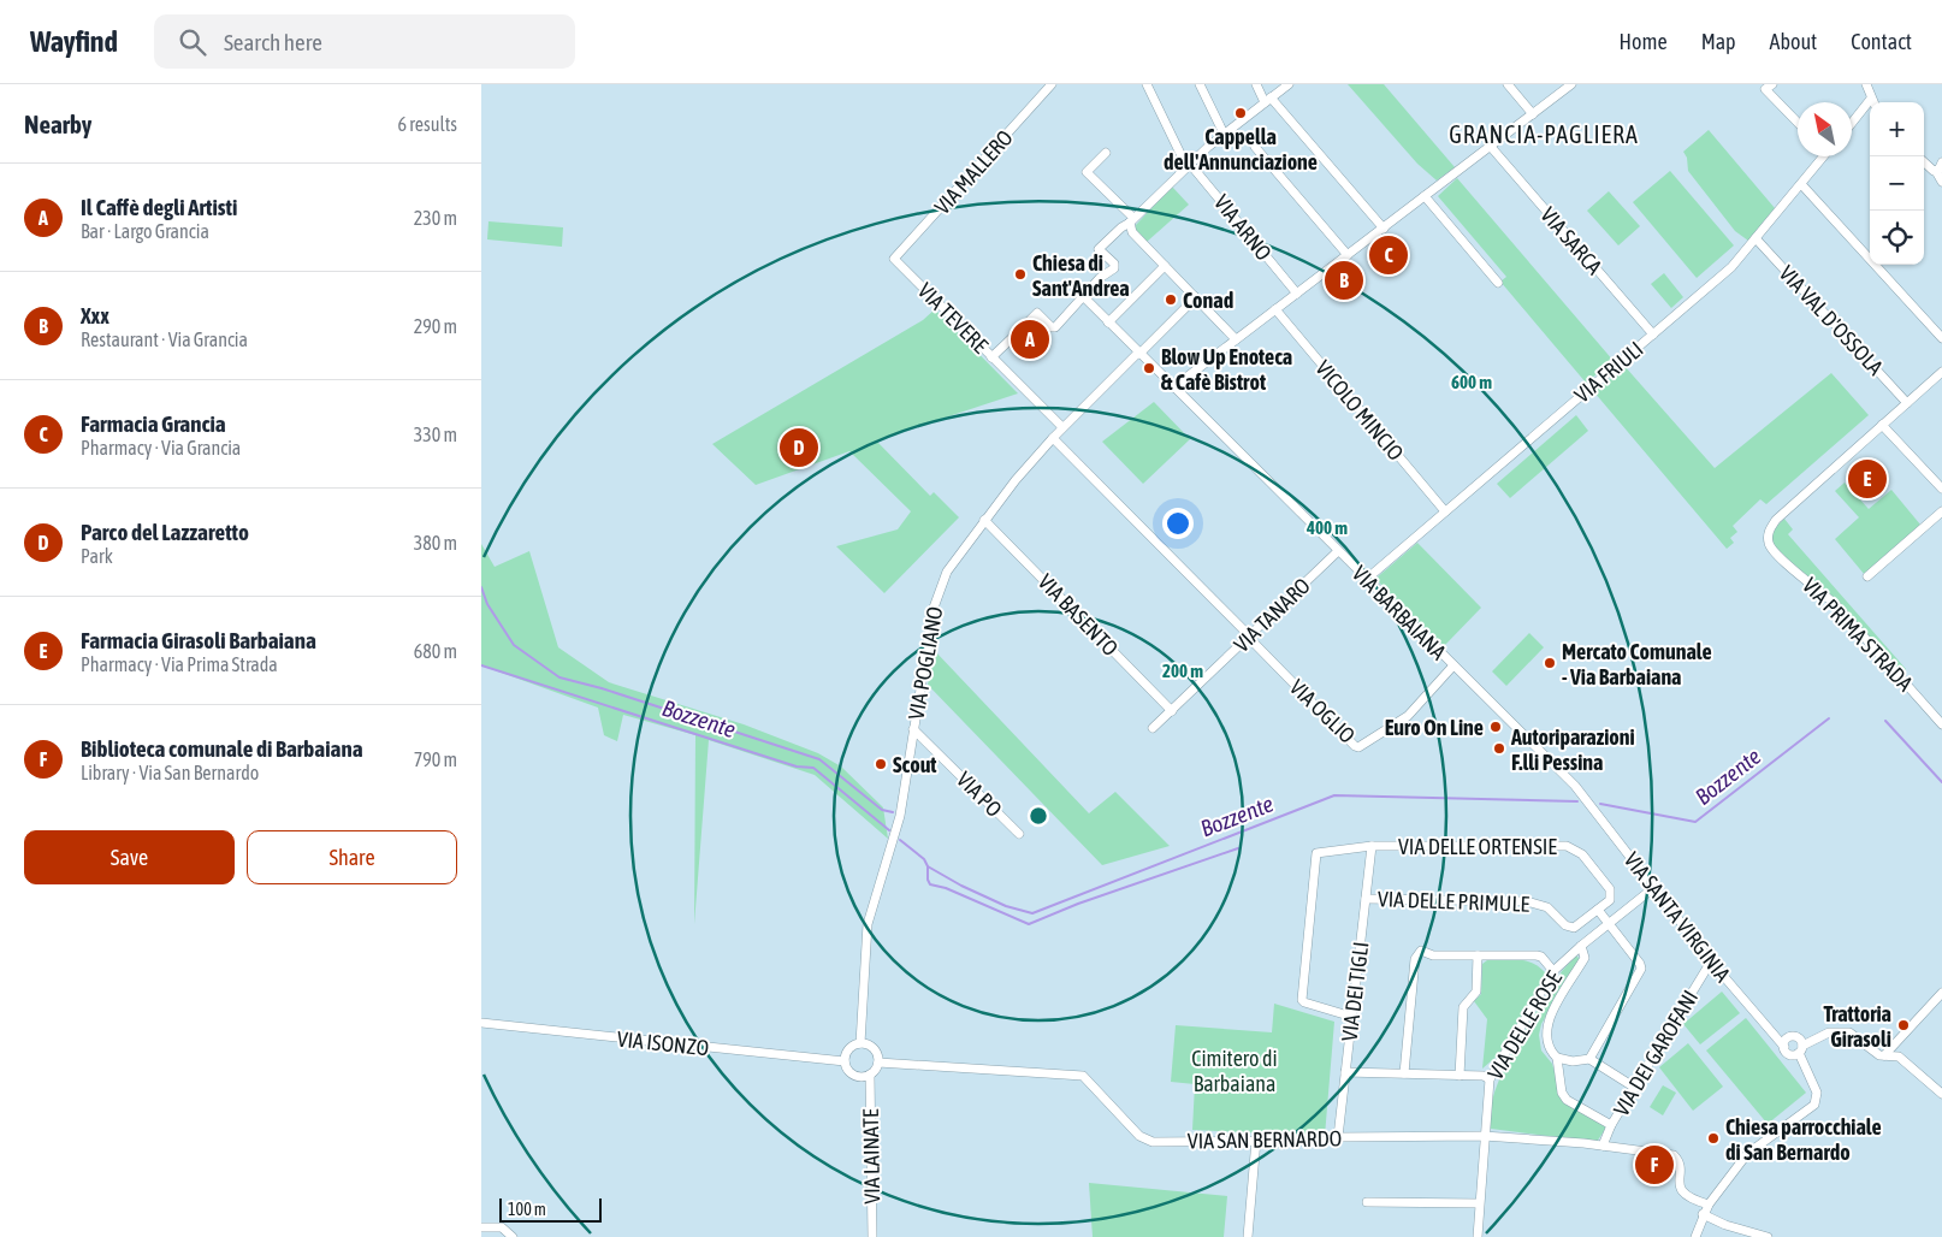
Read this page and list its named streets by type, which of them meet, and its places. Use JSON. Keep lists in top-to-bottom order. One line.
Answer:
{"streets":{"street":["VIA MALLERO","VIA ARNO","VIA SARCA","VIA TEVERE","VIA VAL D'OSSOLA","VIA FRIULI","VICOLO MINCIO","VIA BARBAIANA","VIA BASENTO","VIA TANARO","VIA PRIMA STRADA","VIA POGLIANO","VIA OGLIO","VIA PO","VIA DELLE ORTENSIE","VIA DELLE PRIMULE","VIA SANTA VIRGINIA","VIA DEI TIGLI","VIA DELLE ROSE","VIA ISONZO","VIA DEI GAROFANI","VIA SAN BERNARDO","VIA LAINATE"]},"crossings":[["VIA MALLERO","VIA TEVERE"],["VIA SARCA","VIA FRIULI"],["VIA TEVERE","VIA POGLIANO"],["VIA VAL D'OSSOLA","VIA FRIULI"],["VIA VAL D'OSSOLA","VIA PRIMA STRADA"],["VIA FRIULI","VICOLO MINCIO"],["VIA FRIULI","VIA BARBAIANA"],["VIA BARBAIANA","VIA TANARO"],["VIA BARBAIANA","VIA POGLIANO"],["VIA BARBAIANA","VIA OGLIO"],["VIA BARBAIANA","VIA SANTA VIRGINIA"],["VIA BASENTO","VIA TANARO"],["VIA BASENTO","VIA POGLIANO"],["VIA TANARO","VIA OGLIO"],["VIA POGLIANO","VIA PO"],["VIA POGLIANO","VIA ISONZO"],["VIA POGLIANO","VIA SAN BERNARDO"],["VIA POGLIANO","VIA LAINATE"],["VIA DELLE ORTENSIE","VIA DELLE PRIMULE"],["VIA DELLE ORTENSIE","VIA DEI TIGLI"],["VIA DELLE PRIMULE","VIA DEI TIGLI"],["VIA SANTA VIRGINIA","VIA DELLE ROSE"],["VIA SANTA VIRGINIA","VIA DEI GAROFANI"],["VIA DEI TIGLI","VIA SAN BERNARDO"],["VIA DELLE ROSE","VIA SAN BERNARDO"],["VIA ISONZO","VIA SAN BERNARDO"],["VIA ISONZO","VIA LAINATE"],["VIA DEI GAROFANI","VIA SAN BERNARDO"],["VIA SAN BERNARDO","VIA LAINATE"]],"districts":["GRANCIA-PAGLIERA"],"water":["Bozzente"],"parks":["Cimitero di Barbaiana"],"places":["Cappella dell'Annunciazione","Chiesa di Sant'Andrea","Conad","Blow Up Enoteca & Cafè Bistrot","Mercato Comunale - Via Barbaiana","Euro On Line","Autoriparazioni F.lli Pessina","Scout","Trattoria Girasoli","Chiesa parrocchiale di San Bernardo"],"scale_bar":"100 m","north":"top left","page":{"header":"Wayfind","search":"Search here","nav":["Home","Map","About","Contact"],"heading":["Nearby","6 results"],"map_buttons":["+","−"],"list":[{"mark":"A","name":"Il Caffè degli Artisti","note":"Bar · Largo Grancia","value":"230 m"},{"mark":"B","name":"Xxx","note":"Restaurant · Via Grancia","value":"290 m"},{"mark":"C","name":"Farmacia Grancia","note":"Pharmacy · Via Grancia","value":"330 m"},{"mark":"D","name":"Parco del Lazzaretto","note":"Park","value":"380 m"},{"mark":"E","name":"Farmacia Girasoli Barbaiana","note":"Pharmacy · Via Prima Strada","value":"680 m"},{"mark":"F","name":"Biblioteca comunale di Barbaiana","note":"Library · Via San Bernardo","value":"790 m"}],"pins":["C","B","A","D","E","F"],"buttons":["Save","Share"],"scale":"100 m"},"rings":["600 m","400 m","200 m"]}
